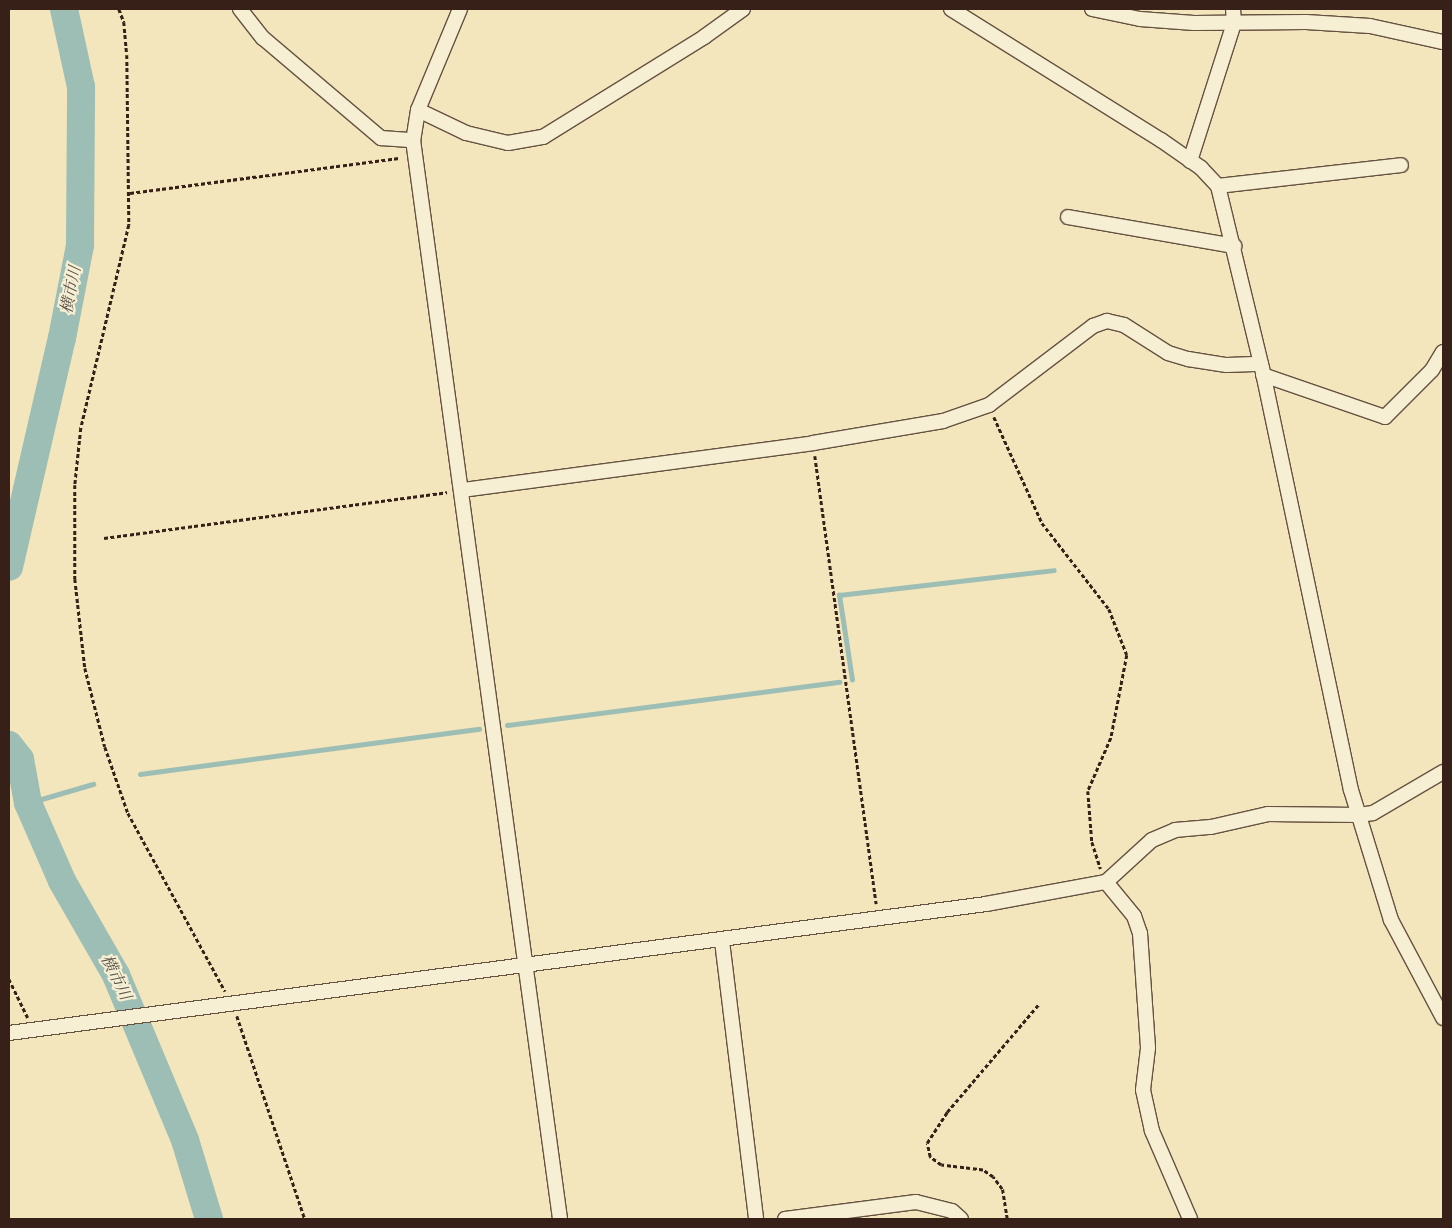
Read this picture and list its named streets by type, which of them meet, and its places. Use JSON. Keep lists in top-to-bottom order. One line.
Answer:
{"water":["横市川"]}
